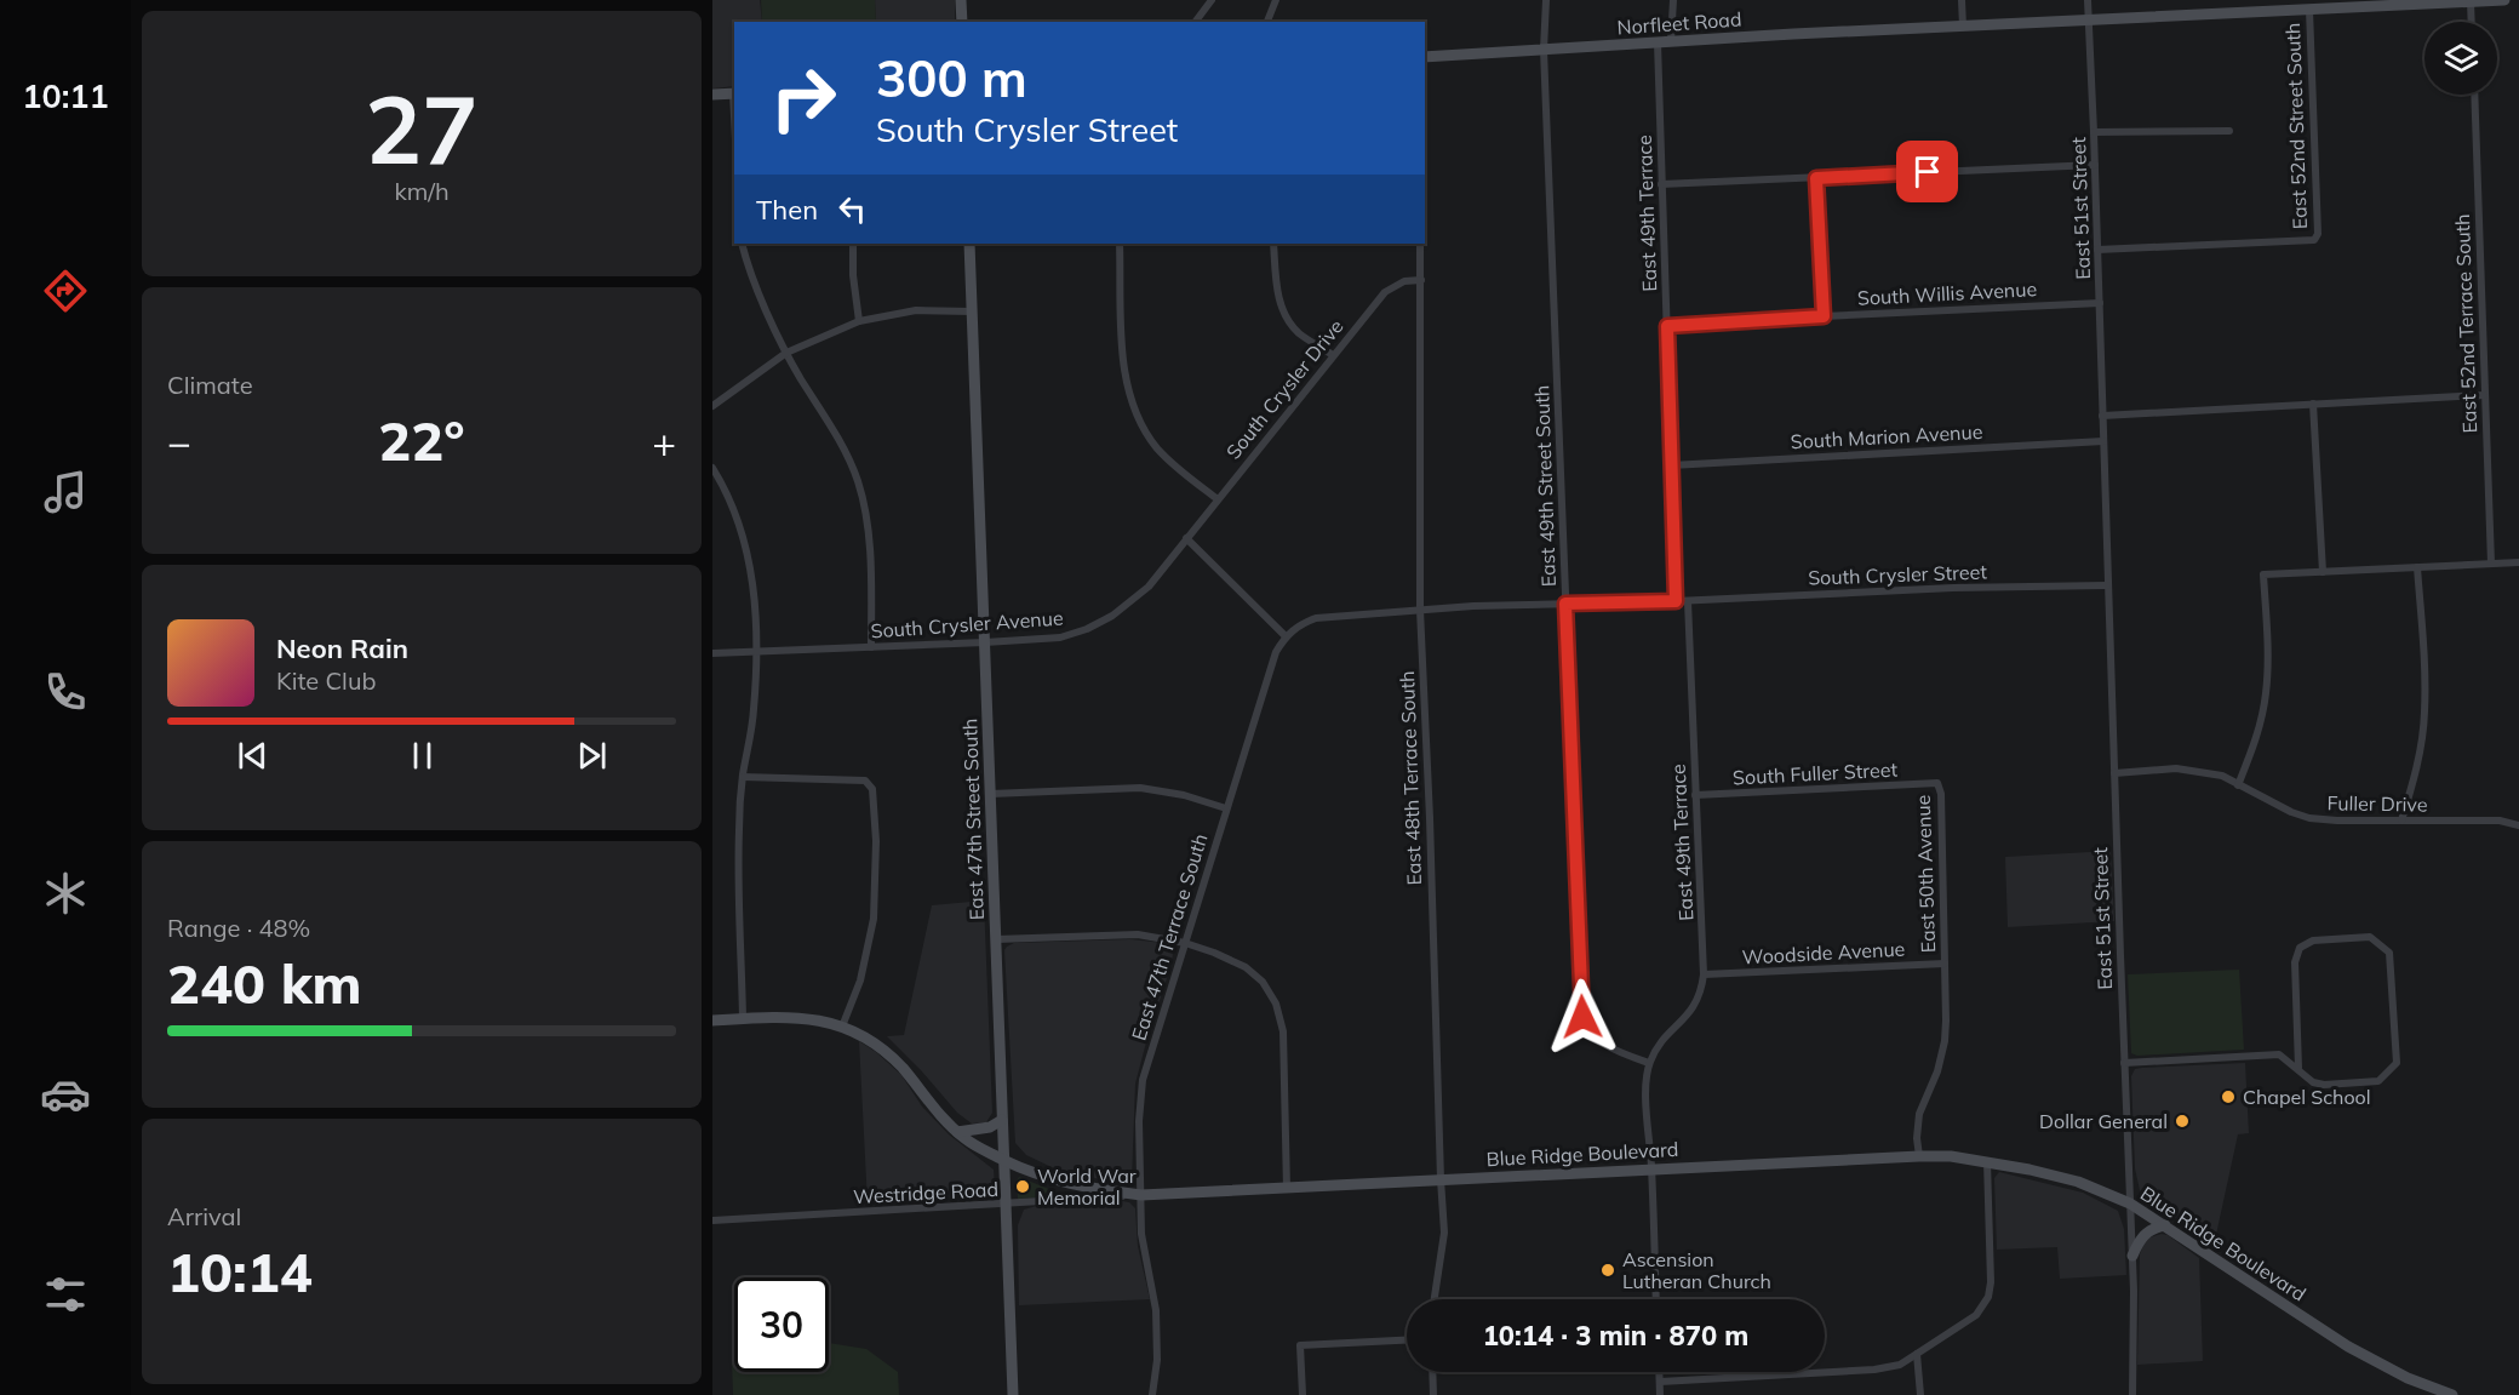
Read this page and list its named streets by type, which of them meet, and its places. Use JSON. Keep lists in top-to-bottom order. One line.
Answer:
{"streets":{"street":["Norfleet Road","East 52nd Street South","East 51st Street","East 49th Terrace","South Willis Avenue","East 52nd Terrace South","South Crysler Drive","South Marion Avenue","East 49th Street South","South Crysler Street","South Crysler Avenue","South Fuller Street","East 48th Terrace South","Fuller Drive","East 47th Street South","East 50th Avenue","East 47th Terrace South","Woodside Avenue","Blue Ridge Boulevard","Westridge Road"]},"crossings":[["Norfleet Road","East 52nd Street South"],["Norfleet Road","East 51st Street"],["Norfleet Road","East 49th Terrace"],["Norfleet Road","East 49th Street South"],["East 52nd Street South","East 51st Street"],["East 51st Street","South Willis Avenue"],["East 51st Street","South Marion Avenue"],["East 51st Street","South Crysler Street"],["East 51st Street","Fuller Drive"],["East 51st Street","Blue Ridge Boulevard"],["East 49th Terrace","South Willis Avenue"],["East 49th Terrace","South Marion Avenue"],["East 49th Terrace","East 49th Street South"],["East 49th Terrace","South Crysler Street"],["East 49th Terrace","South Fuller Street"],["East 49th Terrace","Woodside Avenue"],["South Crysler Drive","South Crysler Avenue"],["South Crysler Drive","East 48th Terrace South"],["South Crysler Avenue","East 47th Street South"],["South Fuller Street","East 50th Avenue"],["East 48th Terrace South","Blue Ridge Boulevard"],["East 47th Street South","Blue Ridge Boulevard"],["East 47th Street South","Westridge Road"],["East 50th Avenue","Woodside Avenue"],["East 50th Avenue","Blue Ridge Boulevard"],["East 47th Terrace South","Blue Ridge Boulevard"],["East 47th Terrace South","Westridge Road"],["Blue Ridge Boulevard","Westridge Road"]],"places":["Chapel School","Dollar General","World War Memorial","Ascension Lutheran Church"],"page":{"tabs":"10:11","tile":[["27","km/h"],"Climate",["Range · 48%","240 km"],["Arrival","10:14"]],"turn":["300 m","South Crysler Street"],"then":"Then","heat":["−","22°","+"],"song":["Neon Rain","Kite Club"],"limit":"30","trip":"10:14 · 3 min · 870 m"}}
